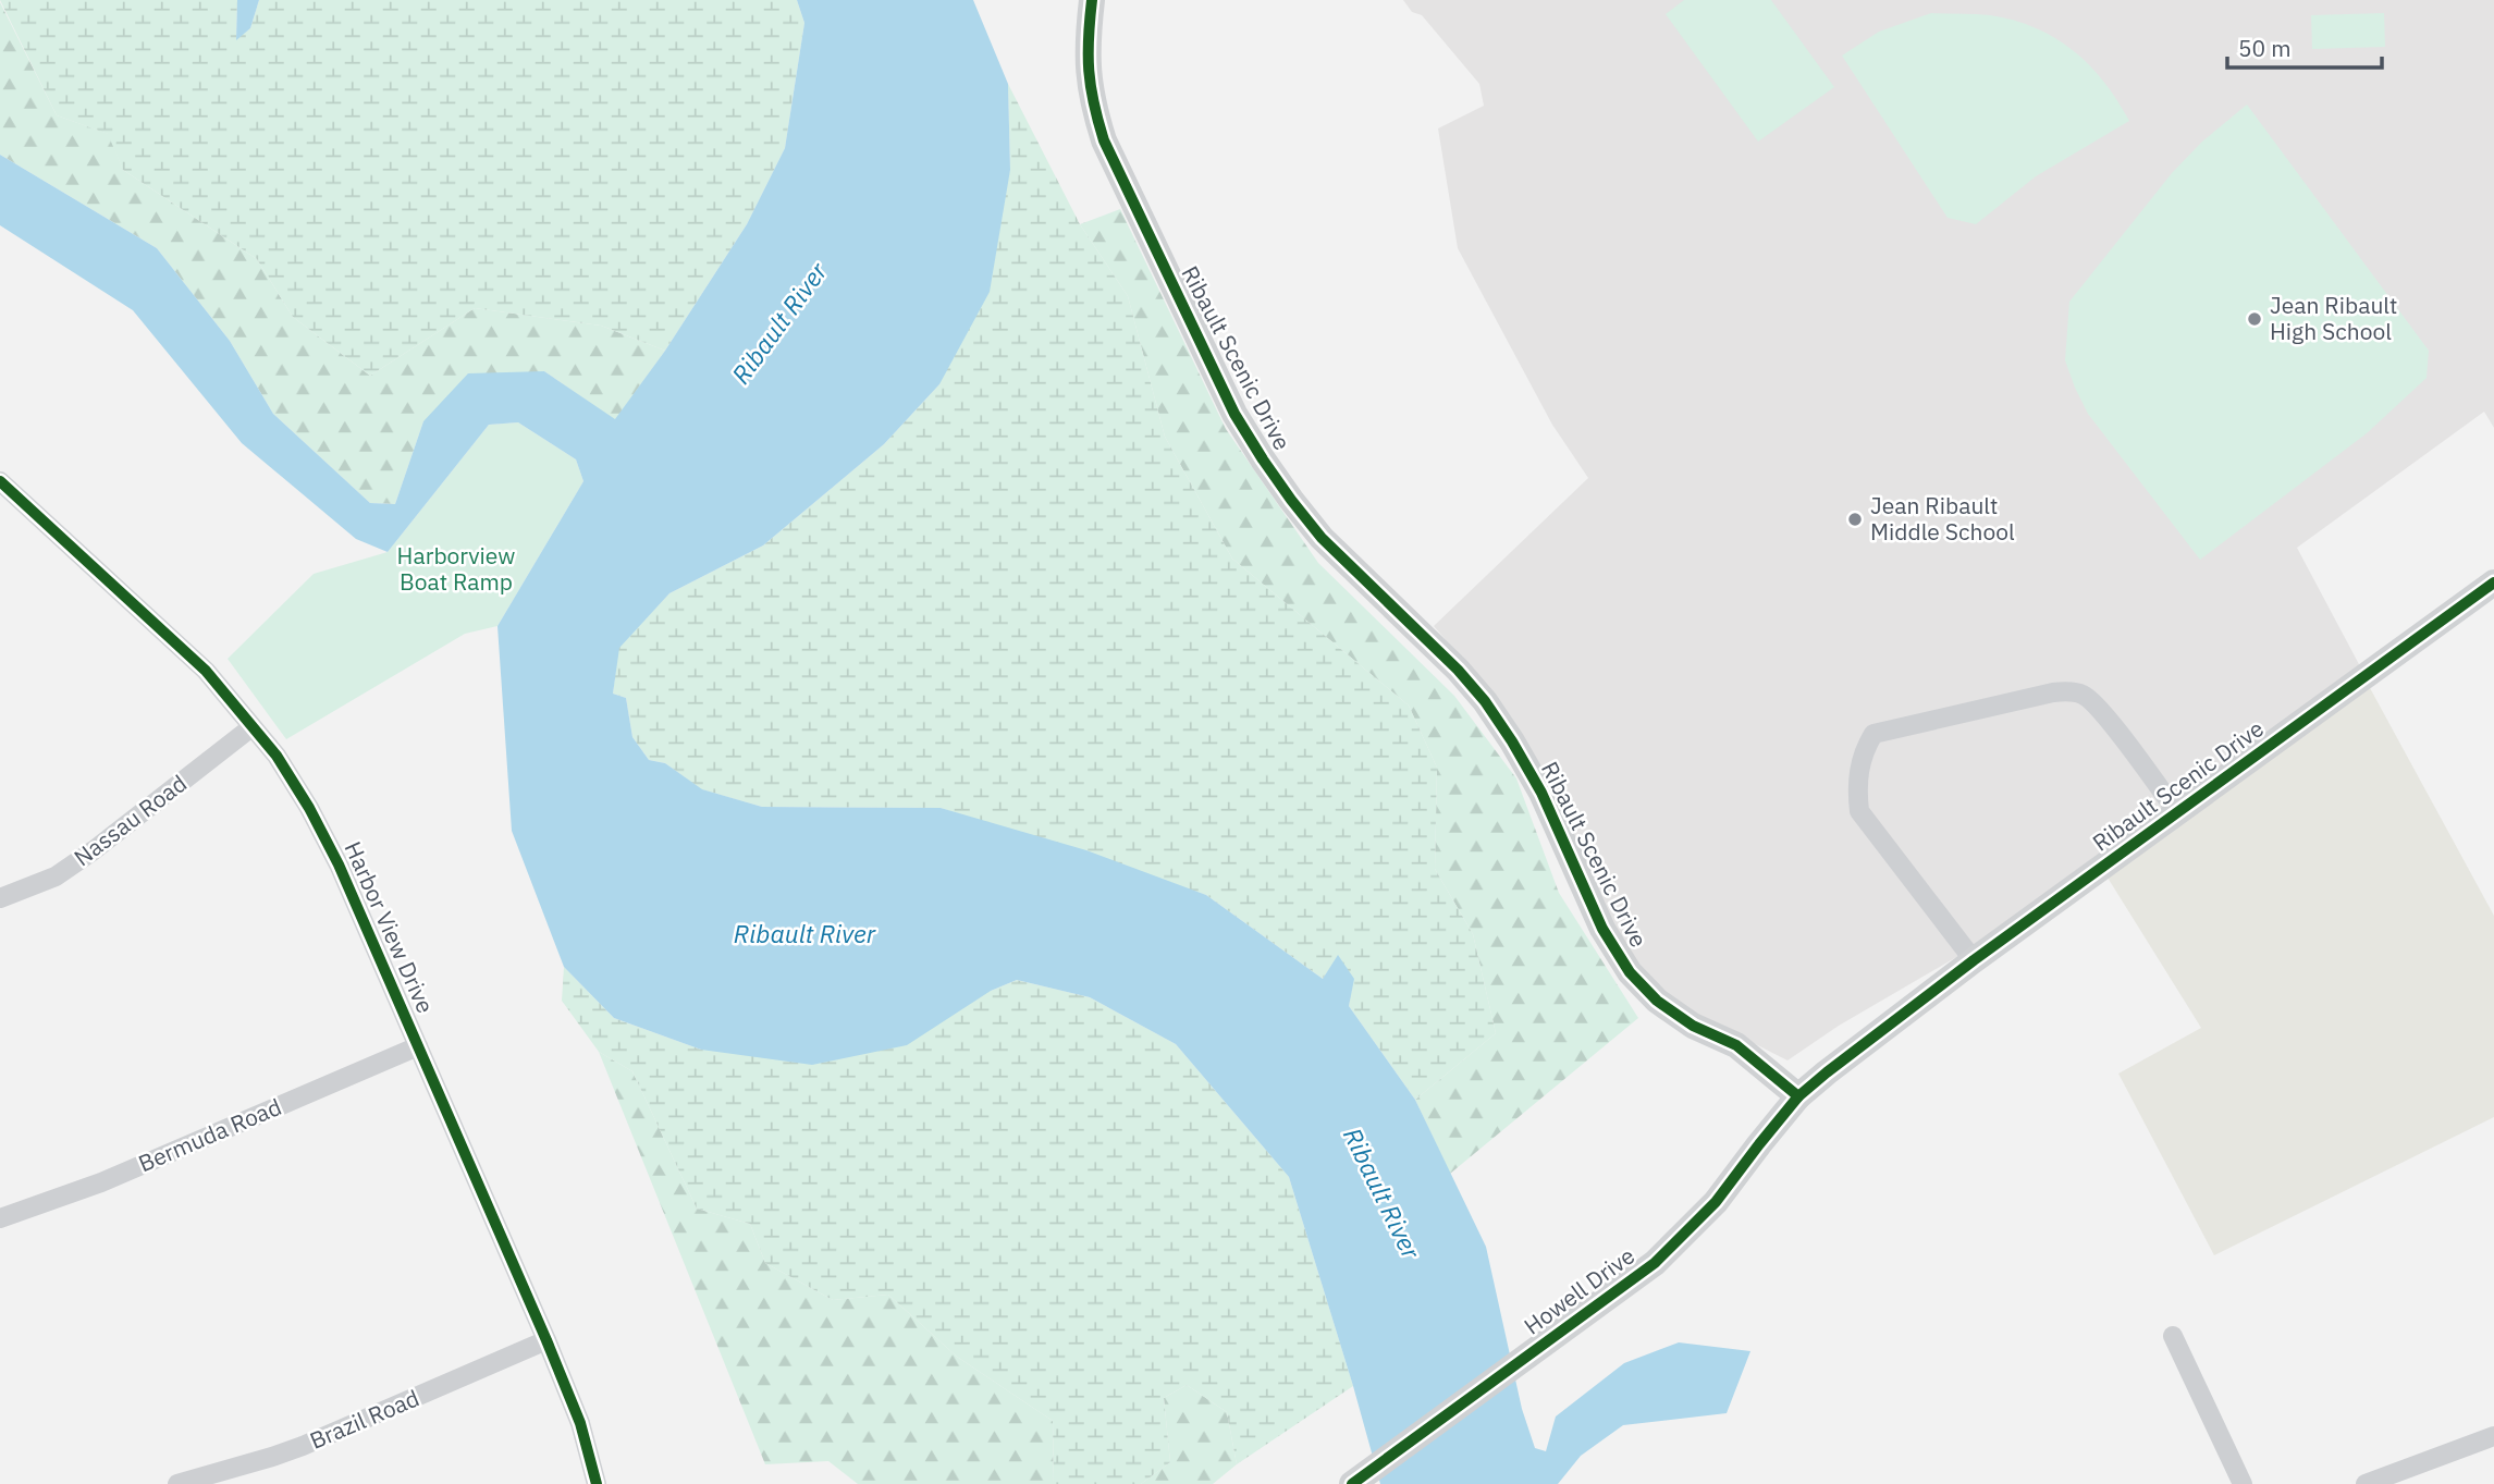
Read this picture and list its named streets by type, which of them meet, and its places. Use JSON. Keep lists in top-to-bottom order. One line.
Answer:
{"streets":{"street":["Ribault Scenic Drive","Nassau Road","Harbor View Drive","Bermuda Road","Howell Drive","Brazil Road"]},"crossings":[["Ribault Scenic Drive","Howell Drive"],["Nassau Road","Harbor View Drive"],["Harbor View Drive","Bermuda Road"],["Harbor View Drive","Brazil Road"]],"water":["Ribault River"],"parks":["Harborview Boat Ramp"],"places":["Jean Ribault High School","Jean Ribault Middle School"],"scale_bar":"50 m"}
